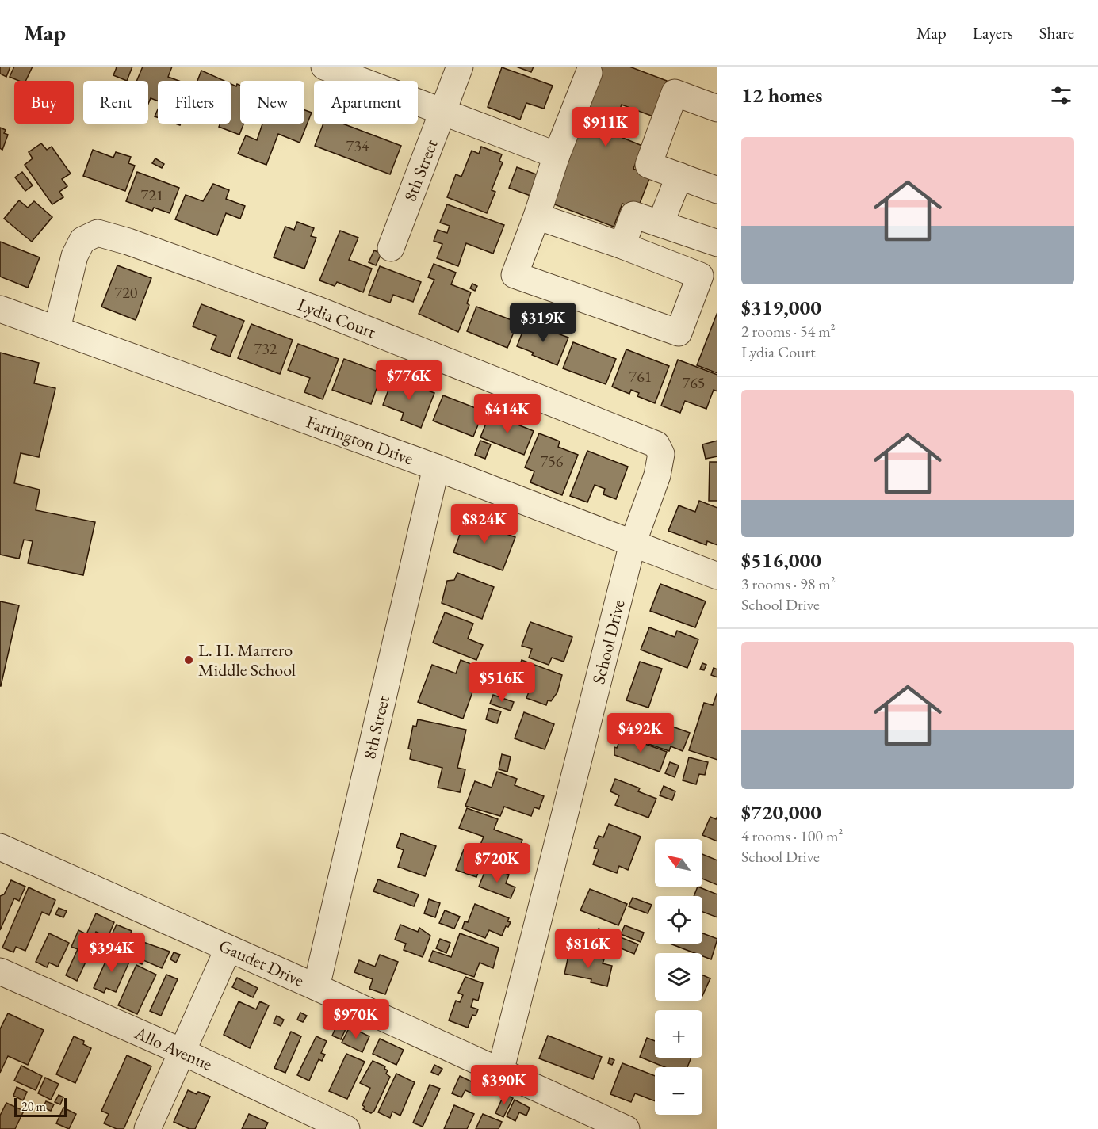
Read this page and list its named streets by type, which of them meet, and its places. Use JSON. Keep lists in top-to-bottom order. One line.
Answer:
{"streets":{"street":["8th Street","Lydia Court","Farrington Drive","School Drive","Gaudet Drive","Allo Avenue"]},"crossings":[["8th Street","Farrington Drive"],["8th Street","Gaudet Drive"],["Lydia Court","Farrington Drive"],["Lydia Court","School Drive"],["Farrington Drive","School Drive"],["School Drive","Gaudet Drive"]],"places":["L. H. Marrero Middle School"],"house_numbers":["734","721","720","732","761","765","756"],"scale_bar":"20 m","north":"top left","page":{"header":"Map","nav":["Map","Layers","Share"],"heading":"12 homes","chip":["Buy","Rent","Filters","New","Apartment"],"price":["$911K","$319K","$776K","$414K","$824K","$516K","$492K","$720K","$816K","$394K","$970K","$390K"],"list":[{"name":"$319,000","note":"2 rooms · 54 m² · Lydia Court"},{"name":"$516,000","note":"3 rooms · 98 m² · School Drive"},{"name":"$720,000","note":"4 rooms · 100 m² · School Drive"}],"map_buttons":["+","−"],"scale":"20 m"}}
